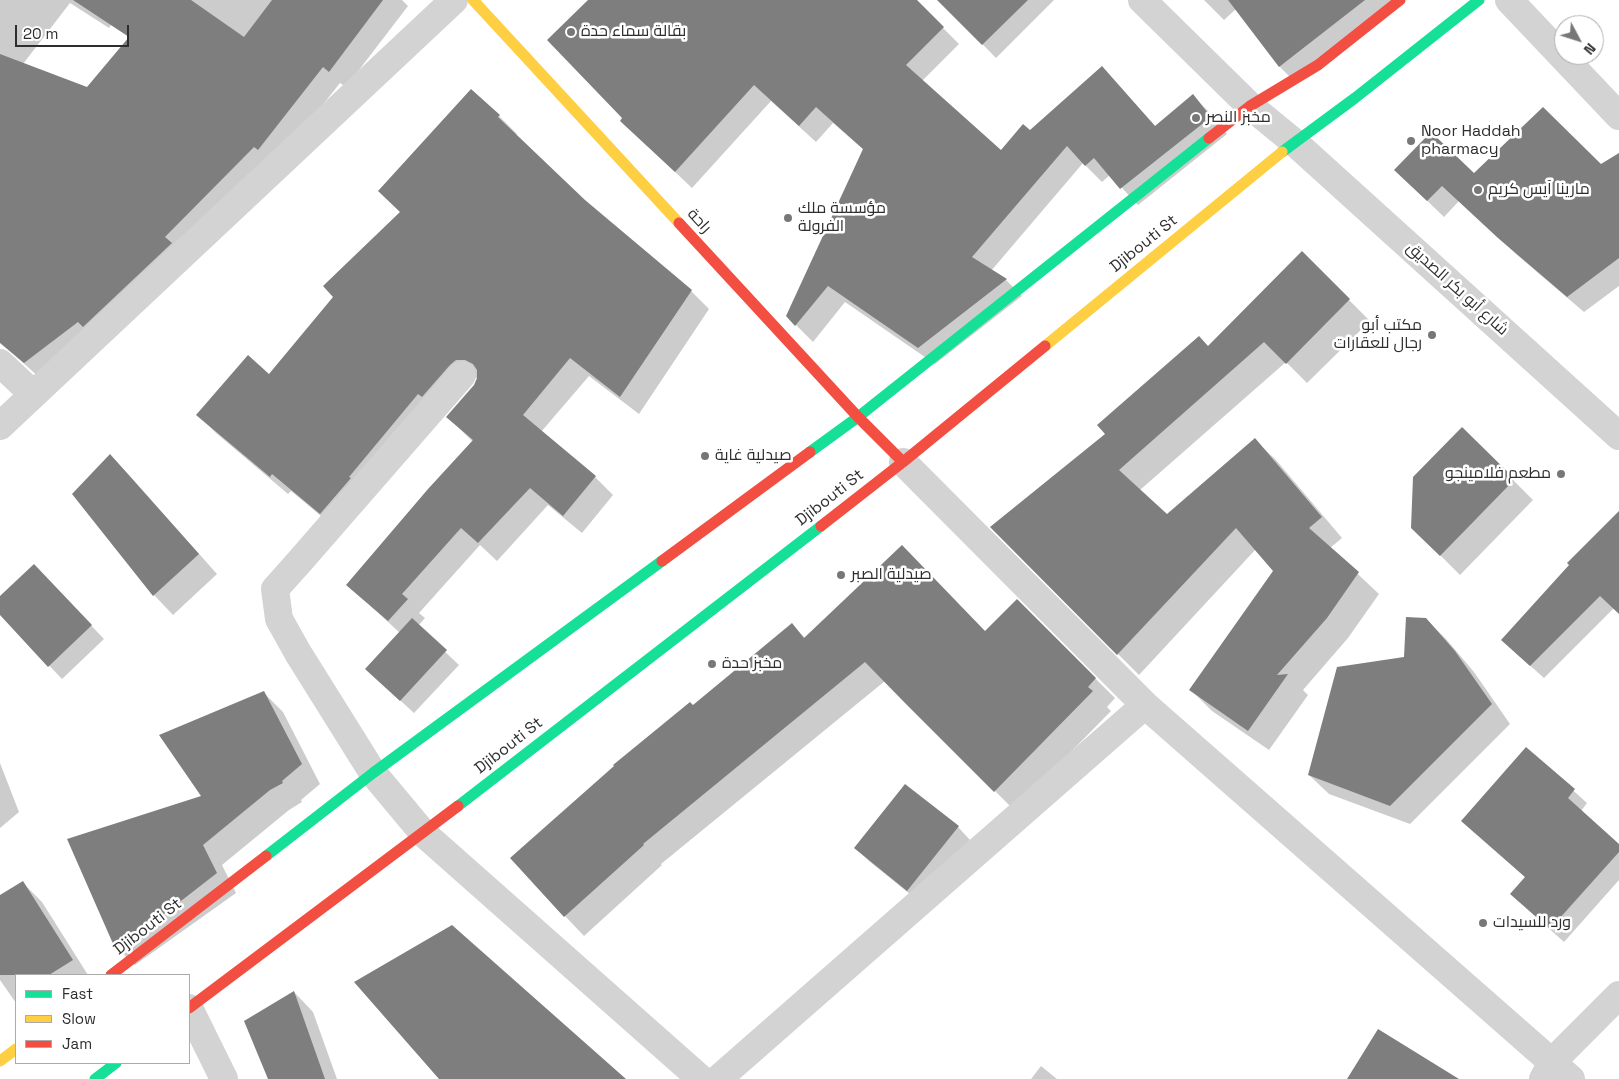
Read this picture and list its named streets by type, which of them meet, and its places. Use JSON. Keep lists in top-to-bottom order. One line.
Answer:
{"streets":{"street":["راحة","Djibouti St","شارع أبو بكر الصديق"]},"crossings":[["راحة","Djibouti St"],["Djibouti St","شارع أبو بكر الصديق"]],"places":["بقالة سماء حدة","مخبز النصر","Noor Haddah pharmacy","مارينا آيس كريم","مؤسسة ملك الفرولة","مكتب أبو رجال للعقارات","صيدلية غاية","مطعم فلامينجو","صيدلية الصبر","مخبز حدة","ورد للسيدات"],"legend":["Fast","Slow","Jam"],"scale_bar":"20 m","north":"bottom right"}
